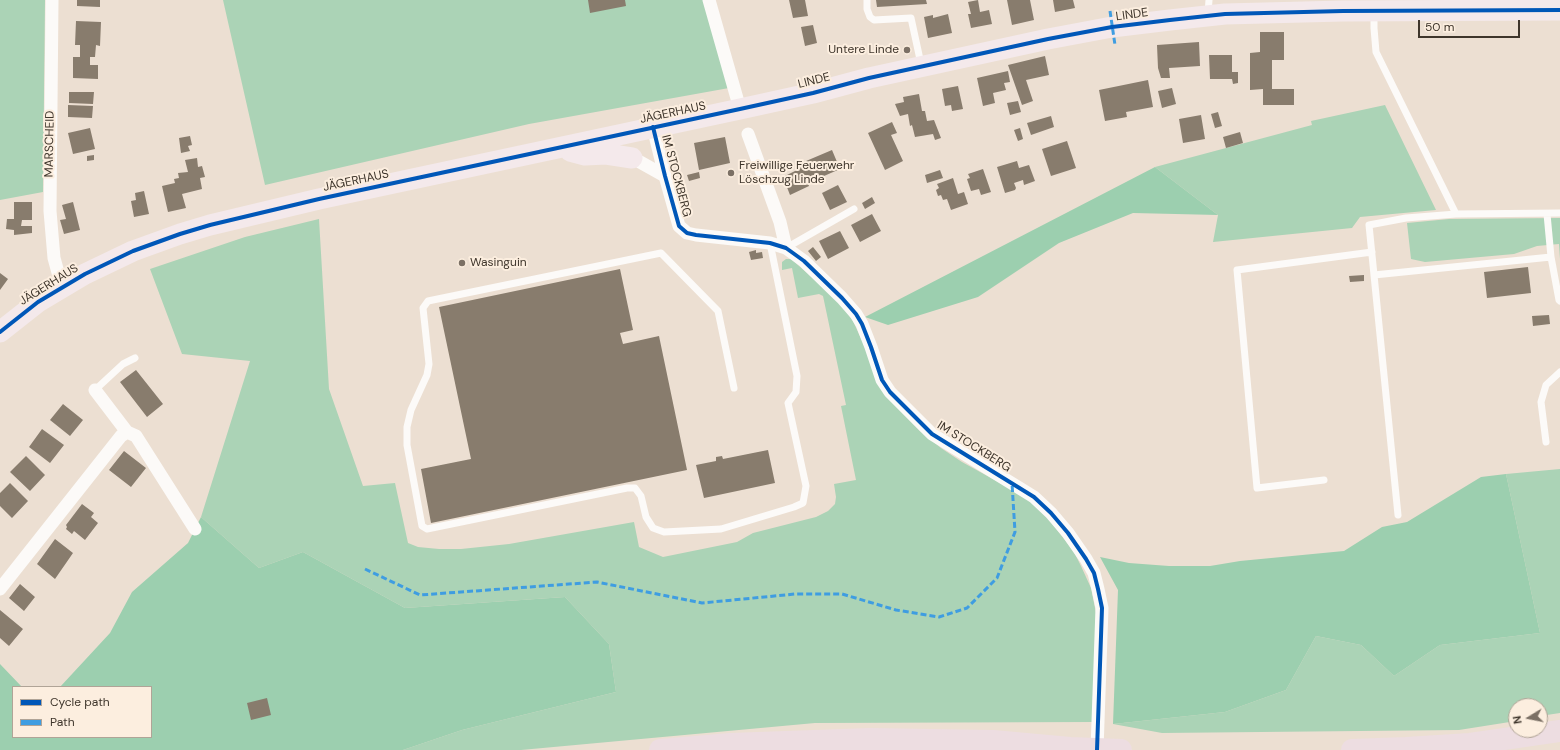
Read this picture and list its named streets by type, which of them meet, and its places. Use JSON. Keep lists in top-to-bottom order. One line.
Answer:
{"streets":{"main road":["LINDE","JÄGERHAUS"],"street":["MARSCHEID","IM STOCKBERG"]},"crossings":[["LINDE","JÄGERHAUS"],["JÄGERHAUS","MARSCHEID"],["JÄGERHAUS","IM STOCKBERG"]],"places":["Untere Linde","Freiwillige Feuerwehr Löschzug Linde","Wasinguin"],"legend":["Cycle path","Path"],"scale_bar":"50 m","north":"left"}
